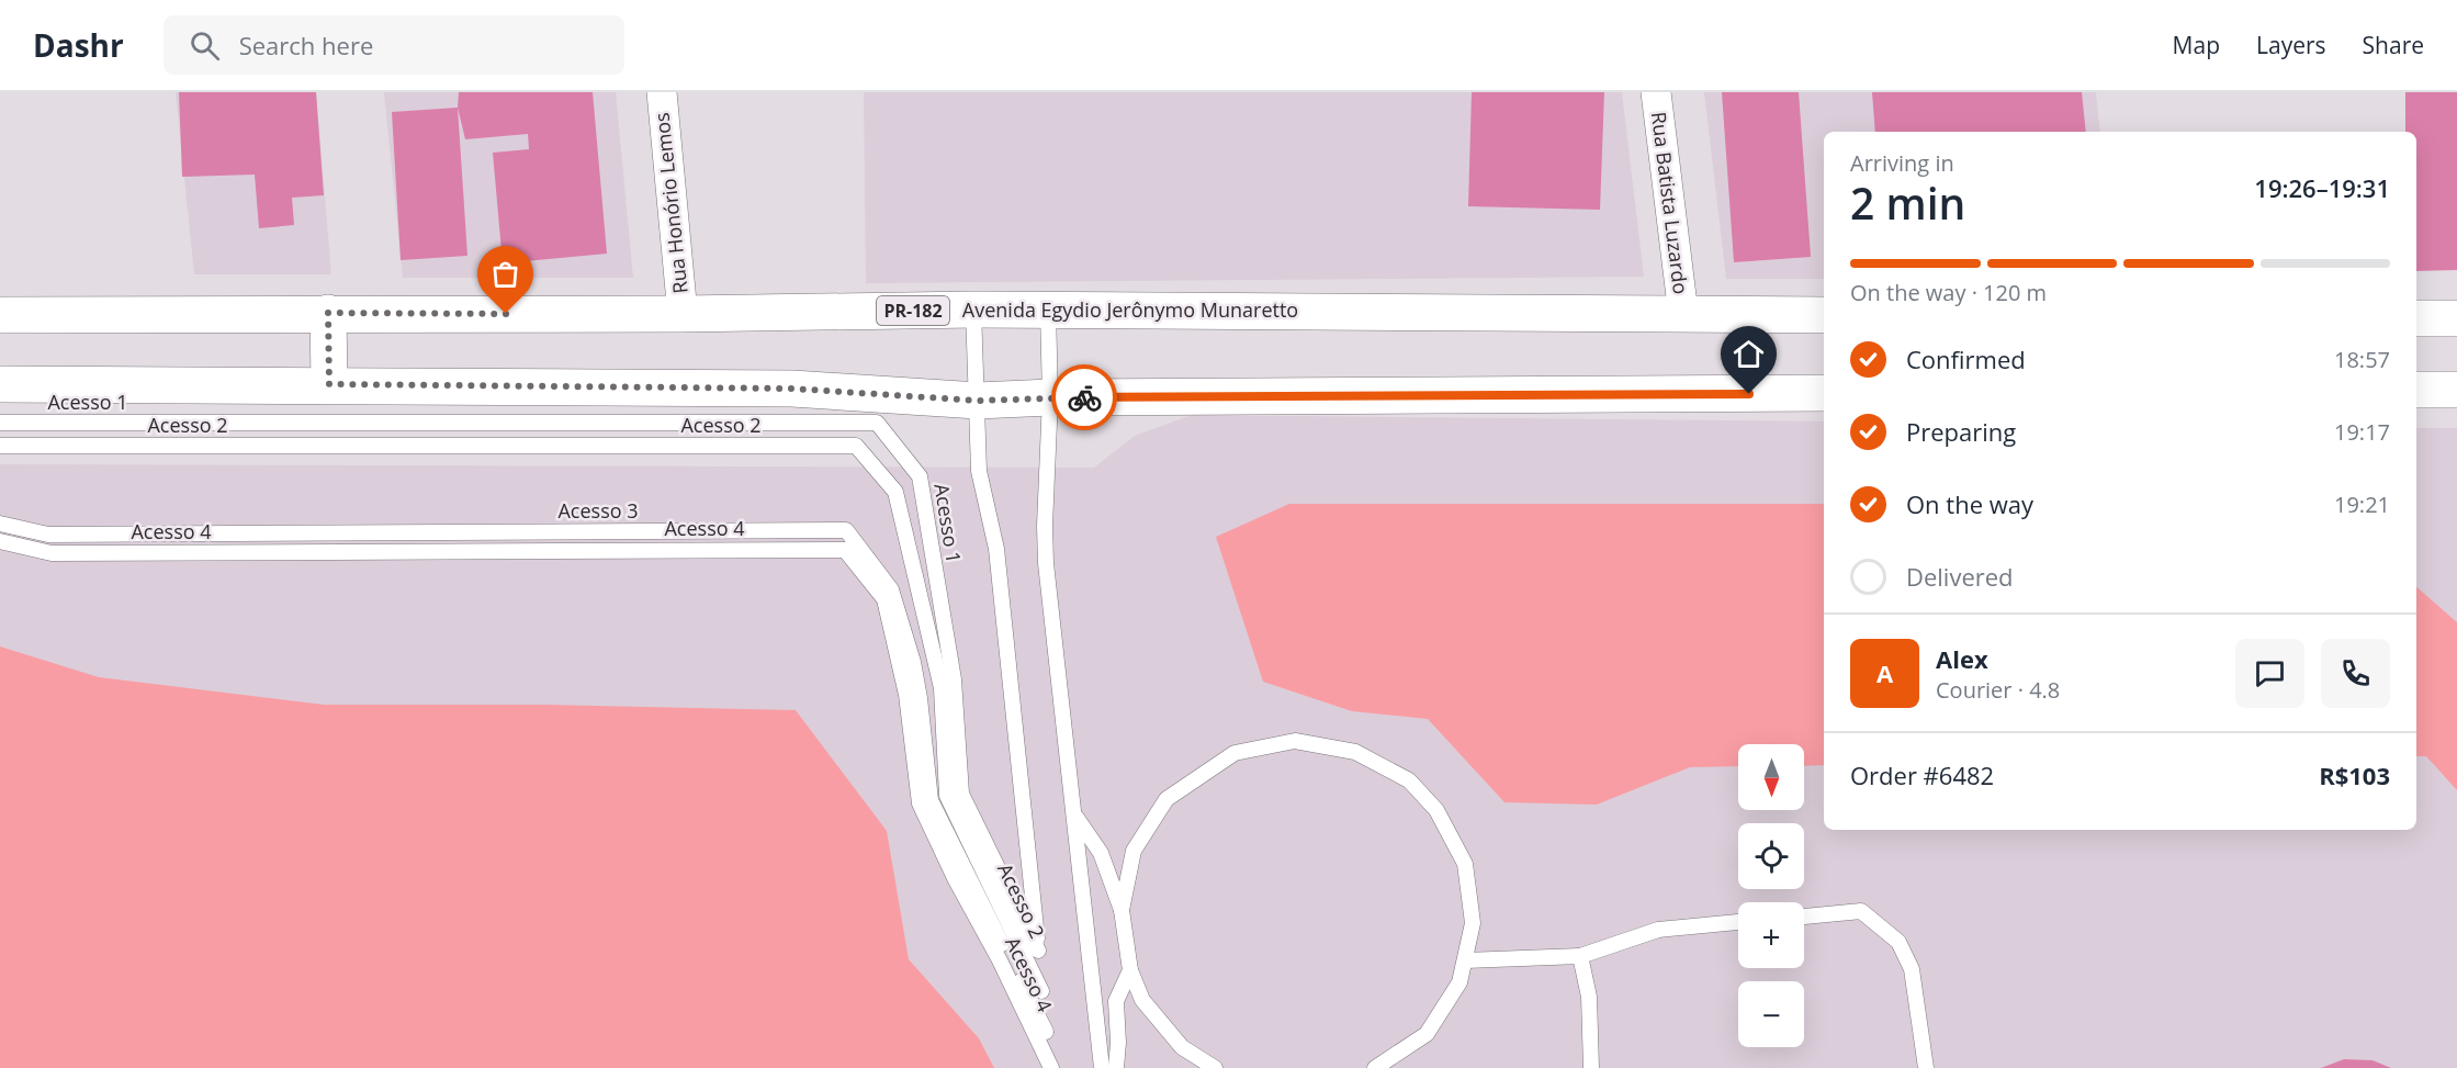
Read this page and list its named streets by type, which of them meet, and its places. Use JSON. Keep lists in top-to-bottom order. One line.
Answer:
{"streets":{"main road":["PR-182","Avenida Egydio Jerônymo Munaretto"],"street":["Rua Honório Lemos","Rua Batista Luzardo"],"lane":["Acesso 1","Acesso 2","Acesso 3","Acesso 4"]},"crossings":[["Rua Honório Lemos","Avenida Egydio Jerônymo Munaretto"],["Rua Batista Luzardo","Avenida Egydio Jerônymo Munaretto"]],"north":"bottom","page":{"header":"Dashr","search":"Search here","nav":["Map","Layers","Share"],"heading":["2 min","Arriving in","19:26–19:31"],"panel":["Alex","Courier · 4.8","Order #6482","R$103"],"bar":"On the way · 120 m","list":[["Confirmed","18:57"],["Preparing","19:17"],["On the way","19:21"],"Delivered"],"round":"A","map_buttons":["+","−"]}}
